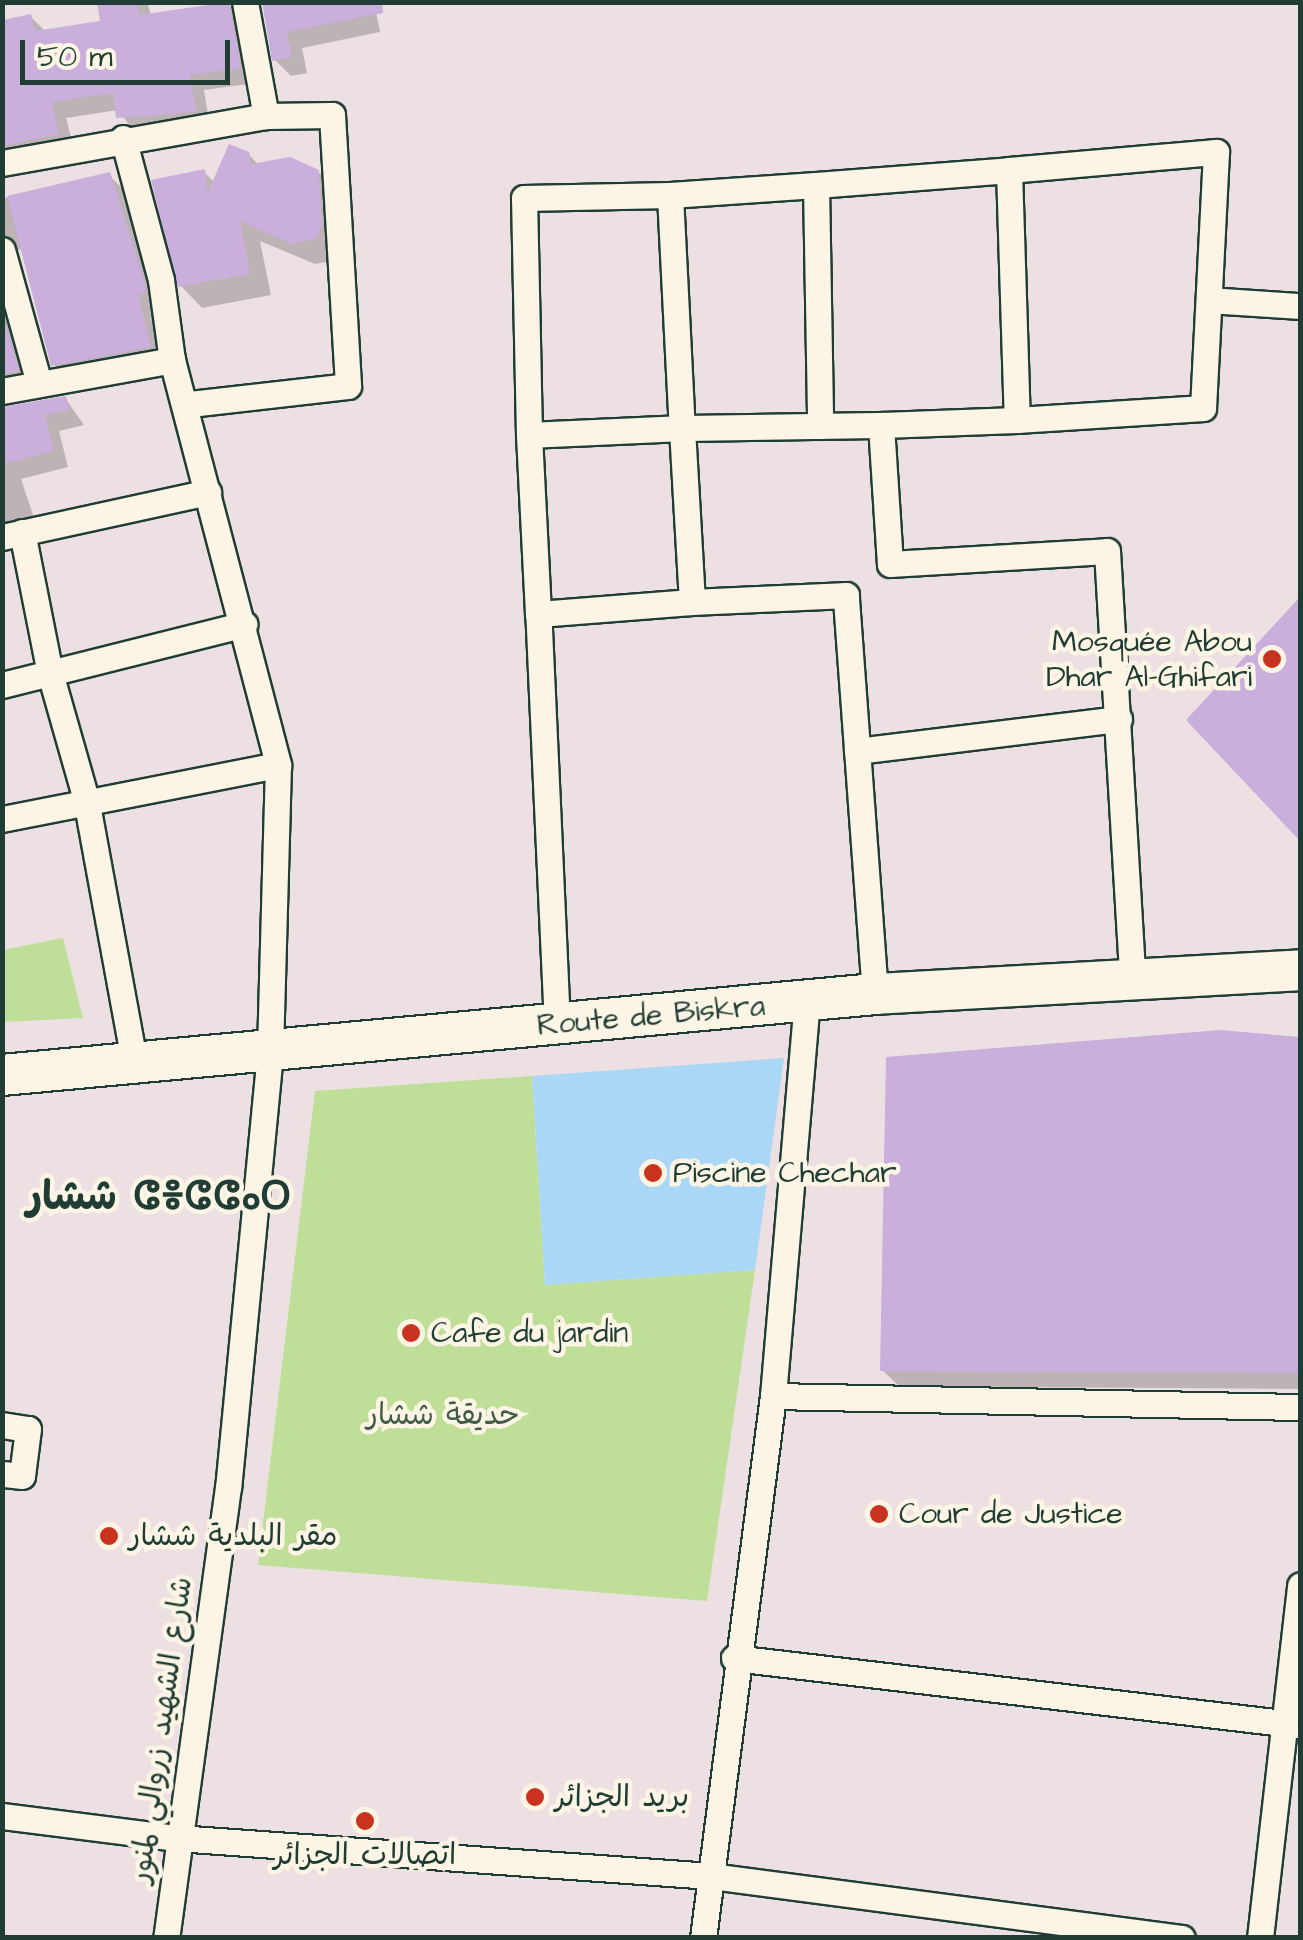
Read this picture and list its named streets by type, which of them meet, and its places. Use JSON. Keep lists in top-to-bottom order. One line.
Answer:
{"streets":{"main road":["Route de Biskra"],"street":["شارع الشهيد زروالي لمنور"]},"crossings":[["Route de Biskra","شارع الشهيد زروالي لمنور"]],"districts":["ششار ⵛⴻⵛⵛⴰⵔ"],"parks":["حديقة ششار"],"places":["Mosquée Abou Dhar Al-Ghifari","Piscine Chechar","Cafe du jardin","Cour de Justice","مقر البلدية ششار","بريد الجزائر","اتصالات الجزائر"],"scale_bar":"50 m"}
